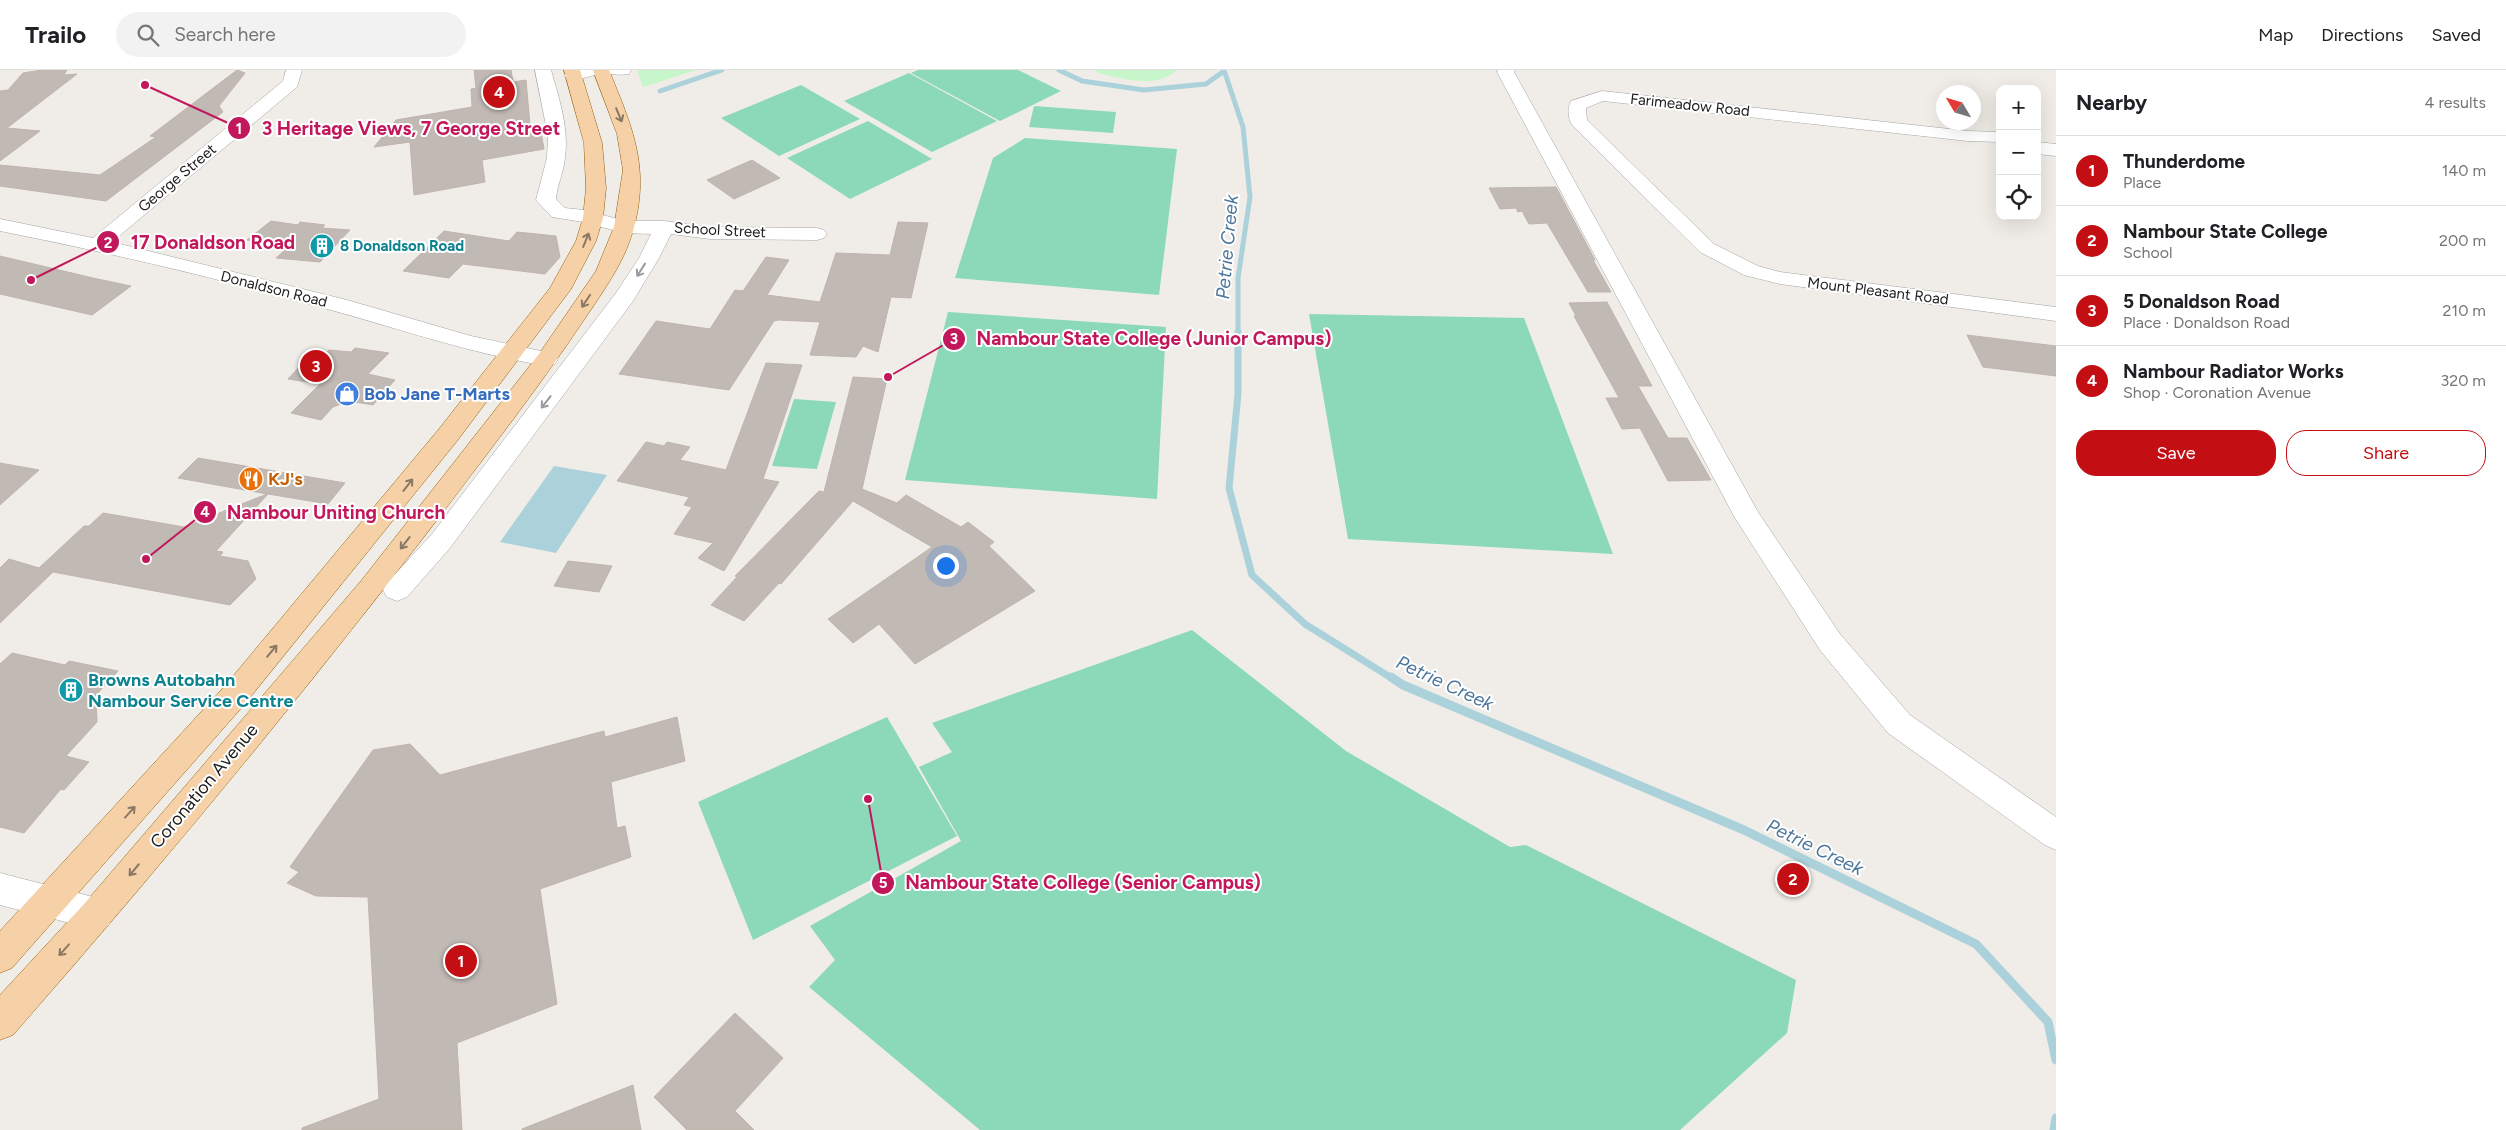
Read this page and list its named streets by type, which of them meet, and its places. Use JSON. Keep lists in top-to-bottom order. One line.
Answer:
{"streets":{"main road":["Coronation Avenue"],"street":["Farimeadow Road","George Street","School Street","Donaldson Road","Mount Pleasant Road"]},"crossings":[["Farimeadow Road","Mount Pleasant Road"],["George Street","Donaldson Road"],["School Street","Coronation Avenue"],["Donaldson Road","Coronation Avenue"]],"water":["Petrie Creek"],"places":{"other":["3 Heritage Views, 7 George Street","17 Donaldson Road","Nambour State College (Junior Campus)","Nambour Uniting Church","Nambour State College (Senior Campus)"],"building":["8 Donaldson Road","Browns Autobahn Nambour Service Centre"],"shop":["Bob Jane T-Marts"],"restaurant":["KJ's"]},"north":"top left","page":{"header":"Trailo","search":"Search here","nav":["Map","Directions","Saved"],"heading":["Nearby","4 results"],"pins":["4","3","2","1"],"map_buttons":["+","−"],"list":[{"mark":"1","name":"Thunderdome","note":"Place","value":"140 m"},{"mark":"2","name":"Nambour State College","note":"School","value":"200 m"},{"mark":"3","name":"5 Donaldson Road","note":"Place · Donaldson Road","value":"210 m"},{"mark":"4","name":"Nambour Radiator Works","note":"Shop · Coronation Avenue","value":"320 m"}],"buttons":["Save","Share"]}}
